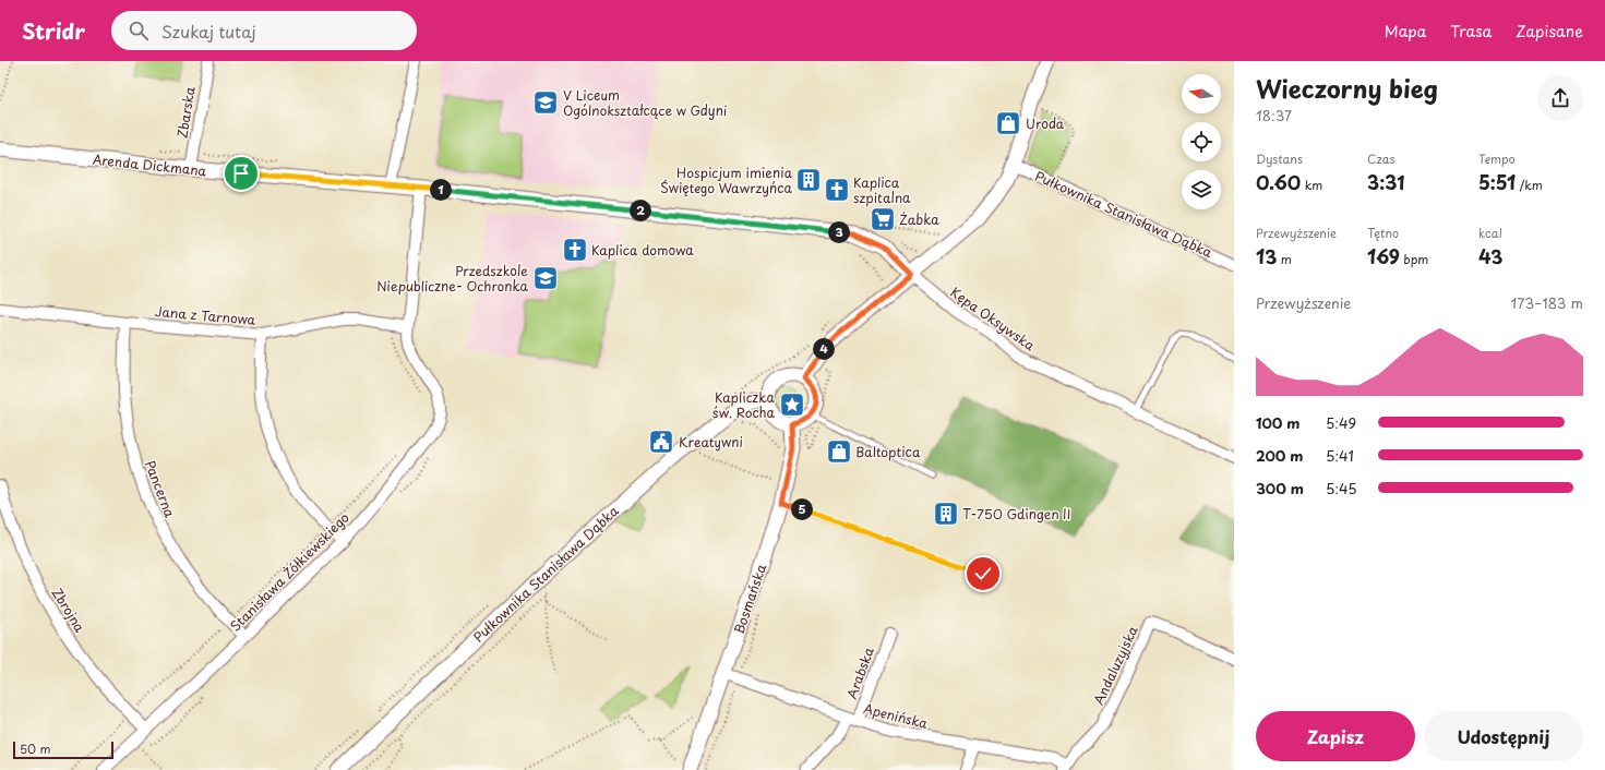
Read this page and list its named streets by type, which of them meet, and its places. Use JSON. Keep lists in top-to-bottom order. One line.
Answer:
{"streets":{"street":["Zbarska","Arenda Dickmana","Pułkownika Stanisława Dąbka","Jana z Tarnowa","Kępa Oksywska","Pancerna","Stanisława Żółkiewskiego","Bosmańska","Zbrojna","Andaluzyjska","Arabska","Apenińska"]},"crossings":[["Zbarska","Arenda Dickmana"],["Arenda Dickmana","Kępa Oksywska"],["Arenda Dickmana","Stanisława Żółkiewskiego"],["Pułkownika Stanisława Dąbka","Bosmańska"],["Jana z Tarnowa","Pancerna"],["Jana z Tarnowa","Stanisława Żółkiewskiego"],["Pancerna","Stanisława Żółkiewskiego"],["Stanisława Żółkiewskiego","Zbrojna"],["Bosmańska","Apenińska"],["Andaluzyjska","Apenińska"],["Arabska","Apenińska"]],"places":{"school or university":["V Liceum Ogólnokształcące w Gdyni","Przedszkole Niepubliczne- Ochronka"],"shop":["Uroda","Baltoptica"],"building":["Hospicjum imienia Świętego Wawrzyńca","T-750 Gdingen II"],"church":["Kaplica szpitalna","Kaplica domowa"],"supermarket":["Żabka"],"place":["Kapliczka św. Rocha"],"public building":["Kreatywni"]},"scale_bar":"50 m","north":"left","page":{"header":"Stridr","search":"Szukaj tutaj","nav":["Mapa","Trasa","Zapisane"],"heading":["Wieczorny bieg","18:37"],"stats":[["Dystans","0.60 km"],["Czas","3:31"],["Tempo","5:51 /km"],["Przewyższenie","13 m"],["Tętno","169 bpm"],["kcal","43"]],"pins":["1","2","3","4","5"],"chart":["Przewyższenie","173–183 m"],"list":[{"name":"100 m","note":"5:49"},{"name":"200 m","note":"5:41"},{"name":"300 m","note":"5:45"}],"buttons":["Zapisz","Udostępnij"],"scale":"50 m"}}
